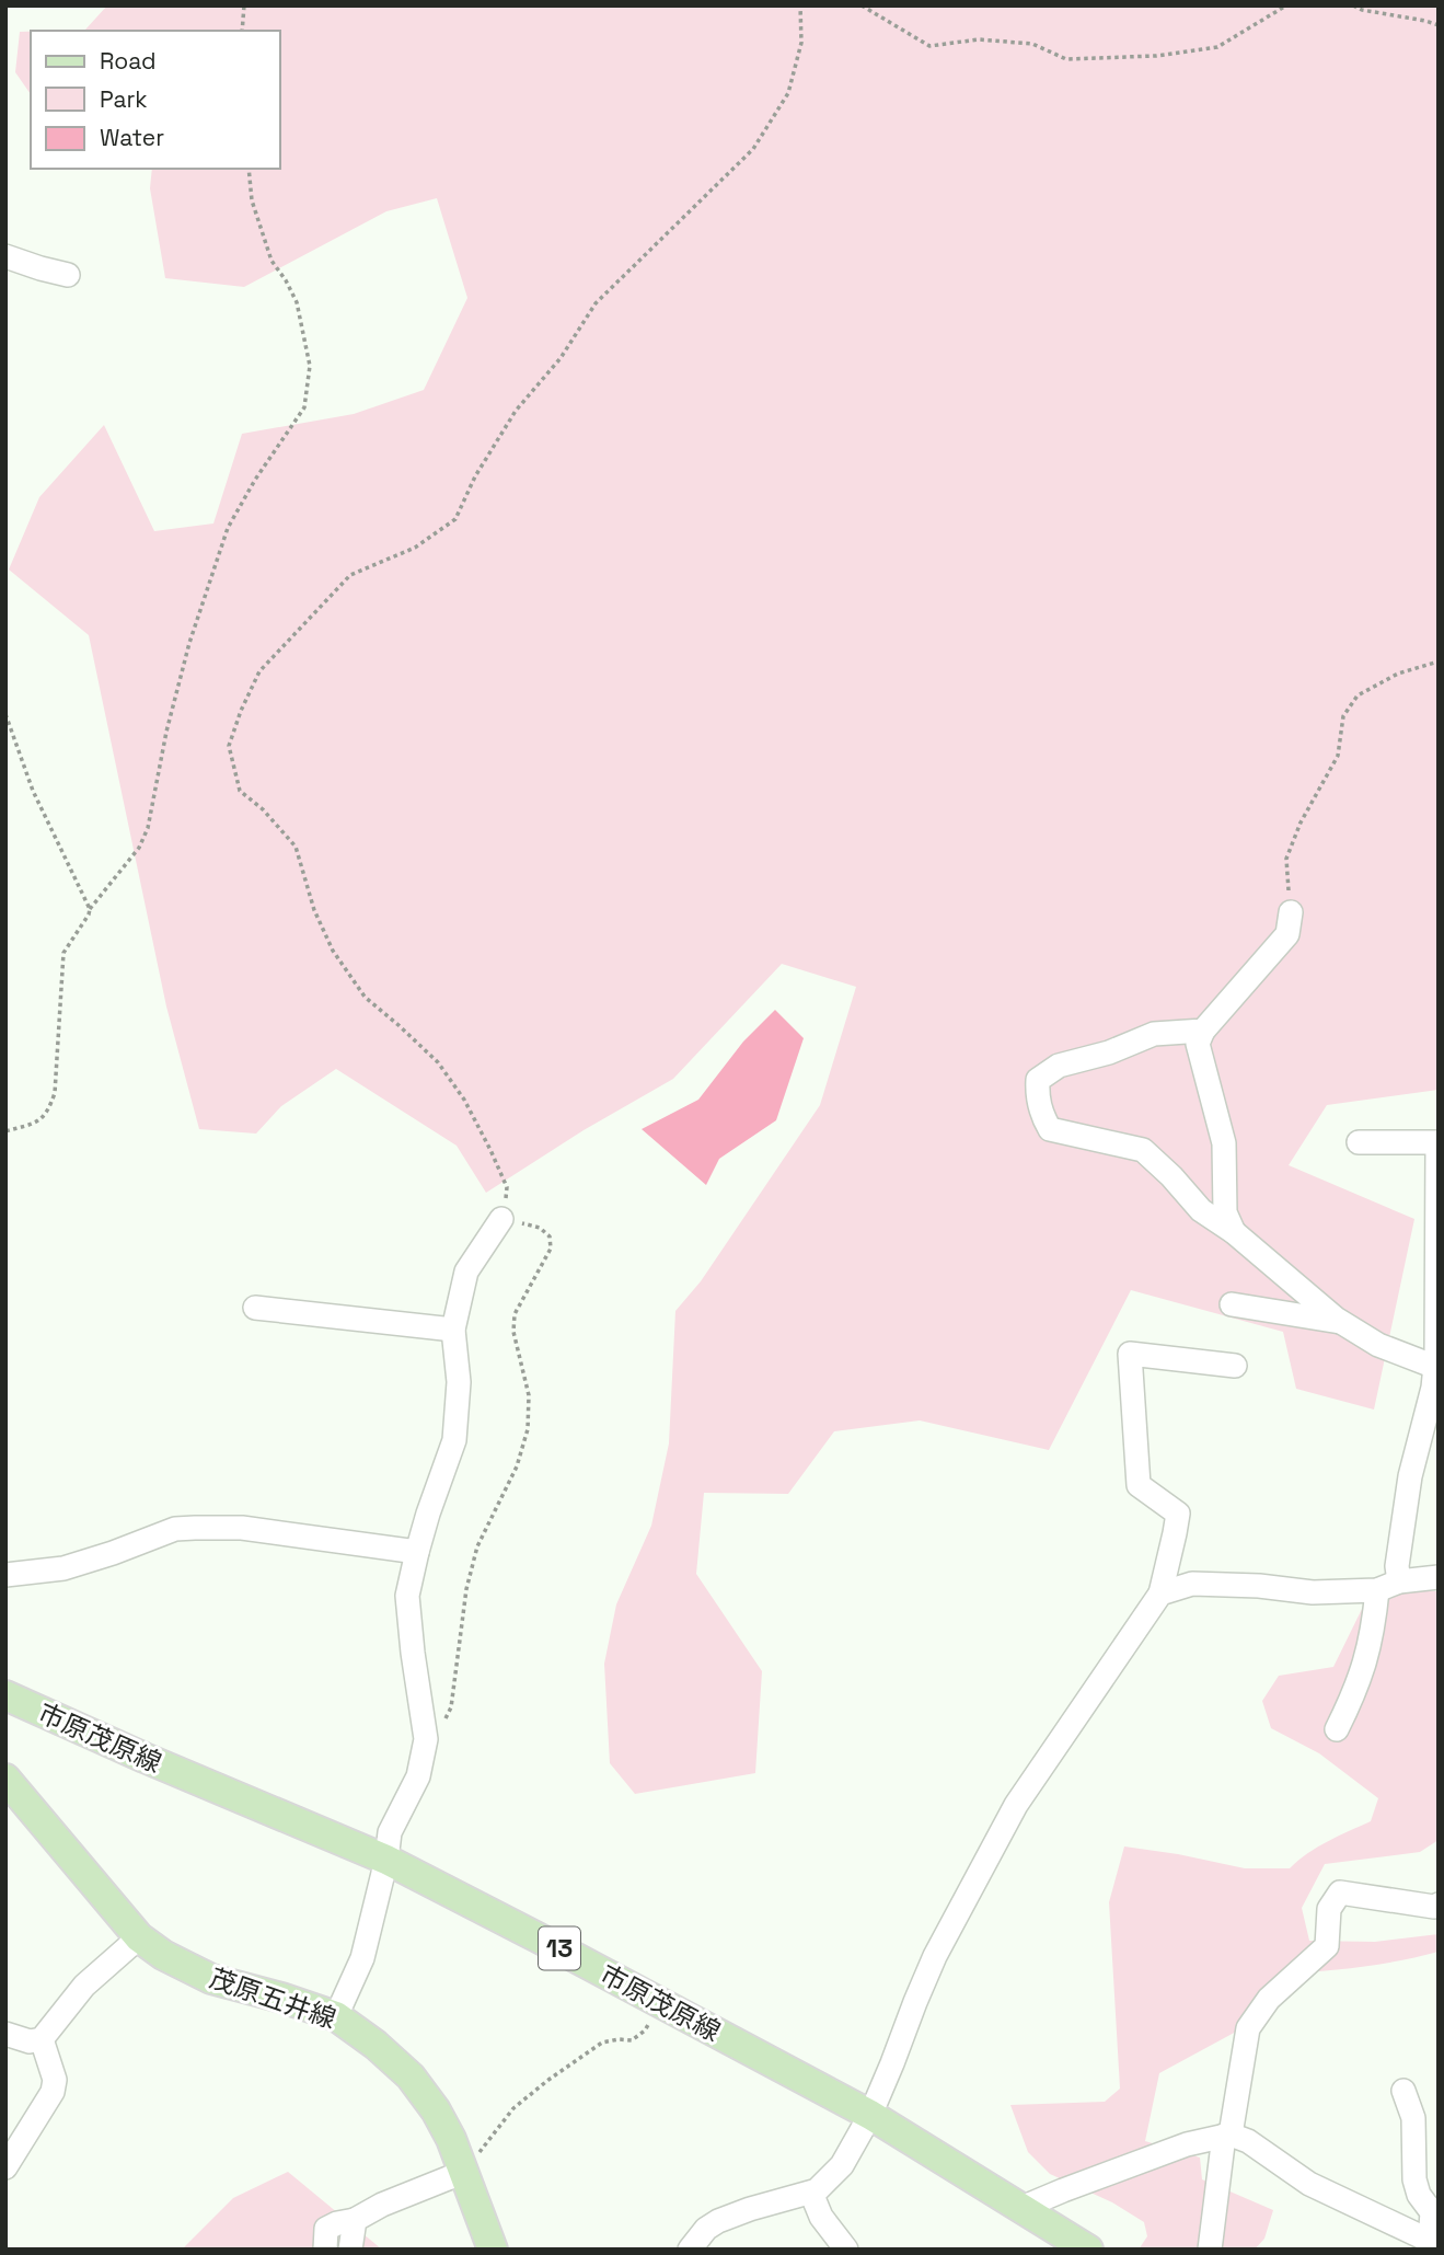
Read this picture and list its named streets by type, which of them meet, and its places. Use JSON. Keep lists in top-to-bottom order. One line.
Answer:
{"streets":{"main road":["市原茂原線","13","茂原五井線"]},"legend":["Road","Park","Water"]}
